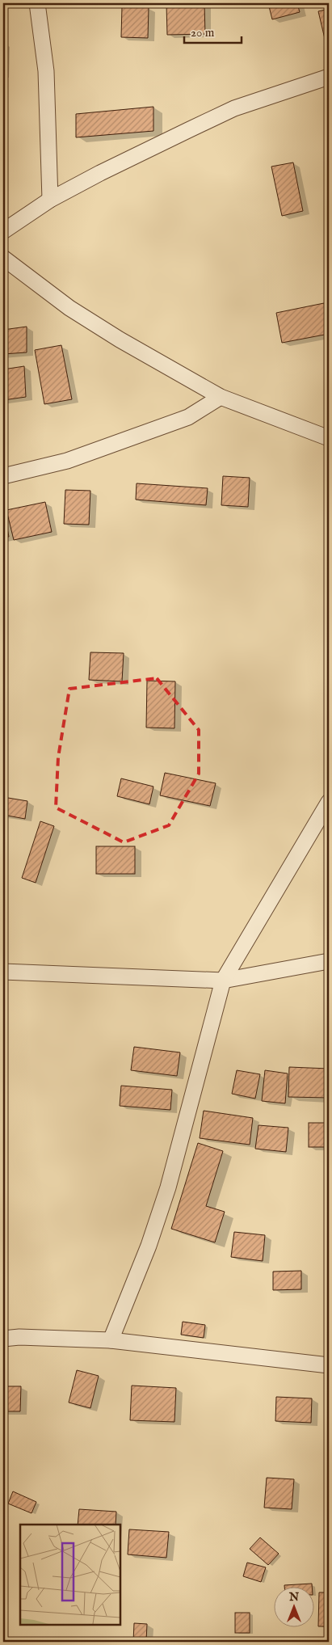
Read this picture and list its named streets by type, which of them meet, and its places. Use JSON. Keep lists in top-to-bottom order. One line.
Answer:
{"scale_bar":"20 m","north":"top"}
